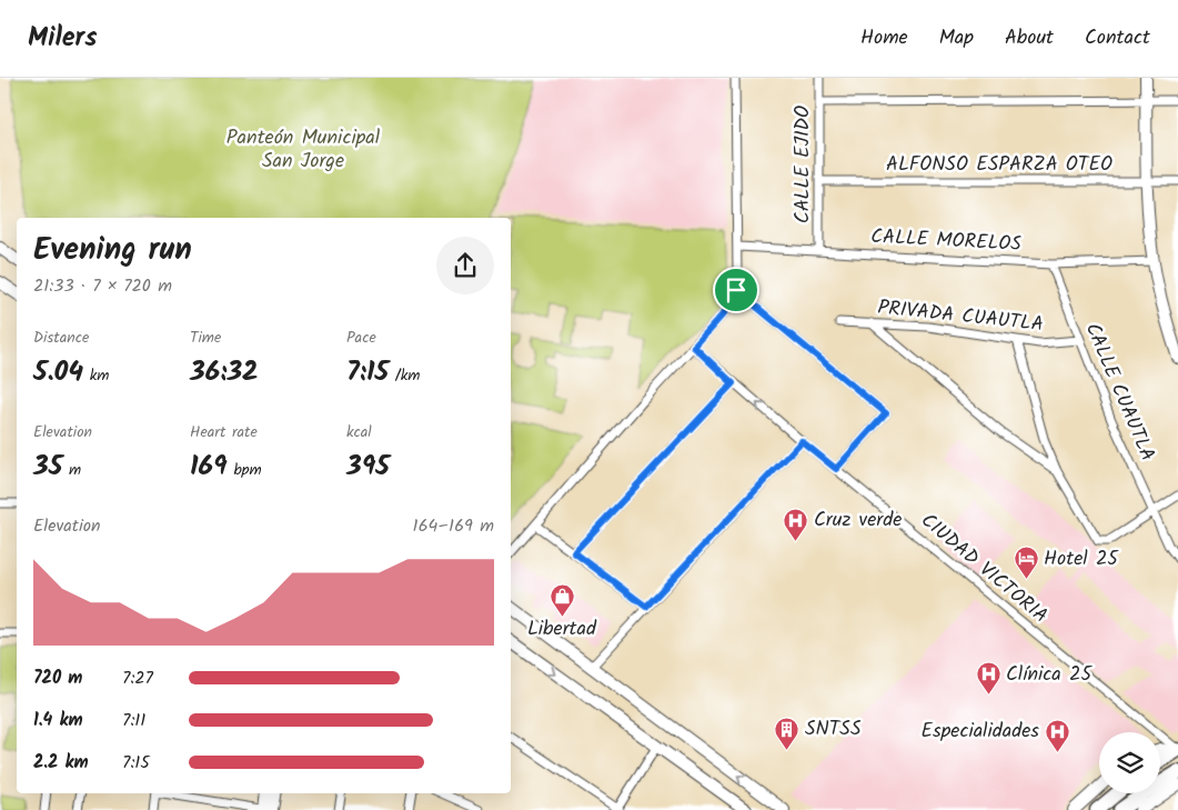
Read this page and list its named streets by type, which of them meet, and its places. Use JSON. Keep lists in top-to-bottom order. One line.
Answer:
{"streets":{"street":["CALLE EJIDO","ALFONSO ESPARZA OTEO","CALLE MORELOS","PRIVADA CUAUTLA","CALLE CUAUTLA","CIUDAD VICTORIA"]},"crossings":[["CALLE EJIDO","ALFONSO ESPARZA OTEO"],["CALLE EJIDO","CALLE MORELOS"],["CALLE MORELOS","CALLE CUAUTLA"],["PRIVADA CUAUTLA","CALLE CUAUTLA"]],"parks":["Panteón Municipal San Jorge"],"places":{"hospital":["Cruz verde","Clínica 25","Especialidades"],"hotel":["Hotel 25"],"shop":["Libertad"],"building":["SNTSS"]},"page":{"header":"Milers","nav":["Home","Map","About","Contact"],"heading":["Evening run","21:33 · 7 × 720 m"],"stats":[["Distance","5.04 km"],["Time","36:32"],["Pace","7:15 /km"],["Elevation","35 m"],["Heart rate","169 bpm"],["kcal","395"]],"chart":["Elevation","164–169 m"],"list":[{"name":"720 m","note":"7:27"},{"name":"1.4 km","note":"7:11"},{"name":"2.2 km","note":"7:15"}]}}
